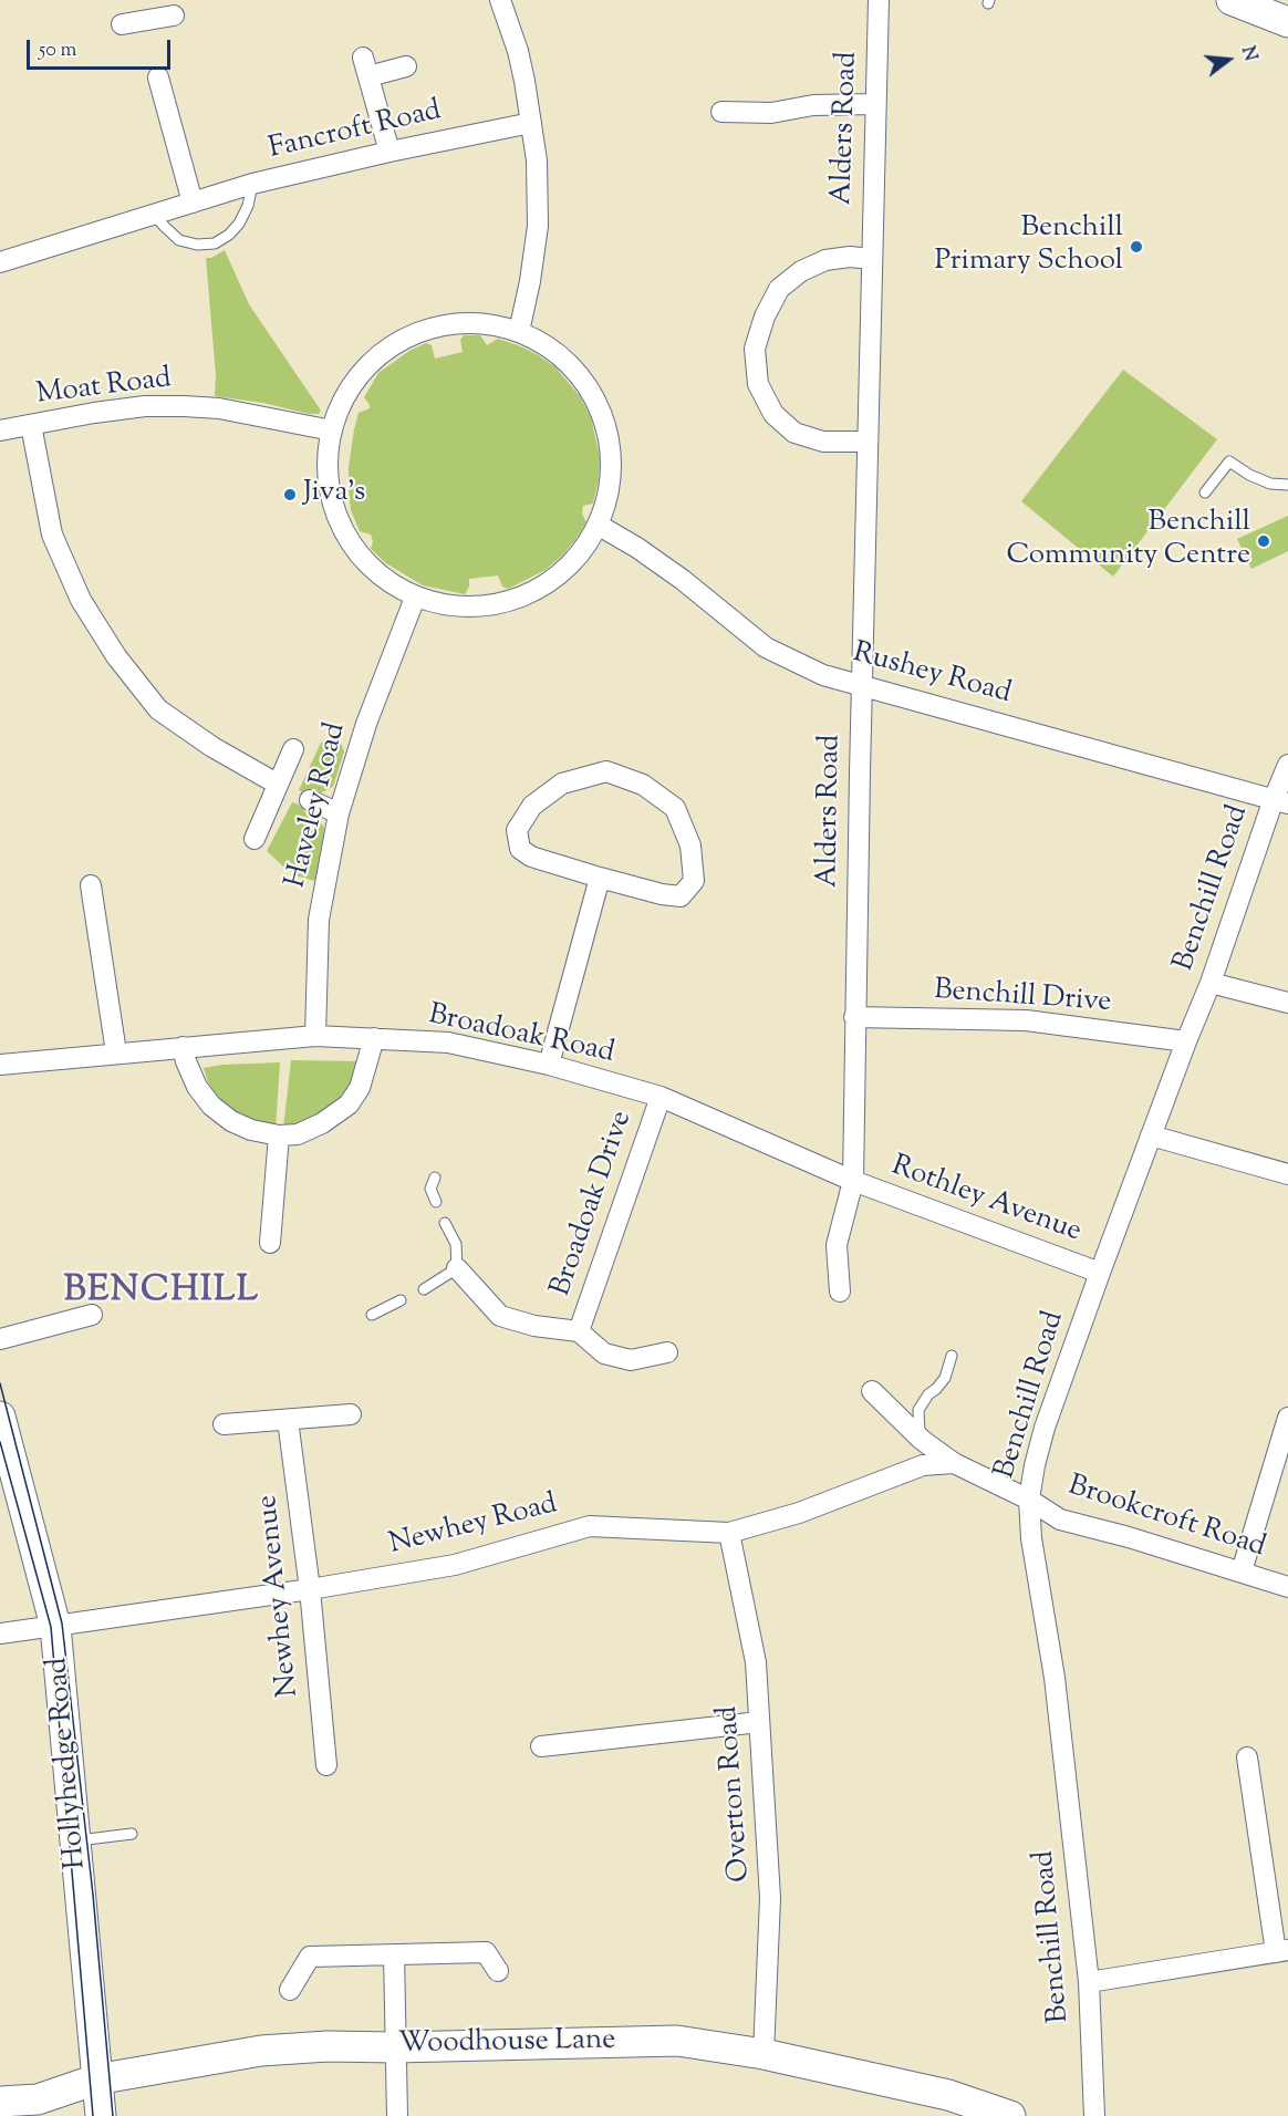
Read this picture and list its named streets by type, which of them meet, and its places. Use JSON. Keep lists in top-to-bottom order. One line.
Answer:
{"streets":{"street":["Alders Road","Fancroft Road","Moat Road","Rushey Road","Haveley Road","Benchill Road","Benchill Drive","Broadoak Road","Rothley Avenue","Broadoak Drive","Brookcroft Road","Newhey Road","Newhey Avenue","Hollyhedge Road","Overton Road","Woodhouse Lane"]},"crossings":[["Alders Road","Rushey Road"],["Alders Road","Benchill Drive"],["Alders Road","Broadoak Road"],["Alders Road","Rothley Avenue"],["Rushey Road","Benchill Road"],["Haveley Road","Broadoak Road"],["Benchill Road","Benchill Drive"],["Benchill Road","Rothley Avenue"],["Benchill Road","Brookcroft Road"],["Broadoak Road","Rothley Avenue"],["Broadoak Road","Broadoak Drive"],["Brookcroft Road","Newhey Road"],["Newhey Road","Newhey Avenue"],["Newhey Road","Hollyhedge Road"],["Newhey Road","Overton Road"],["Hollyhedge Road","Woodhouse Lane"],["Overton Road","Woodhouse Lane"]],"districts":["BENCHILL"],"places":["Benchill Primary School","Jiva's","Benchill Community Centre"],"scale_bar":"50 m","north":"right"}
